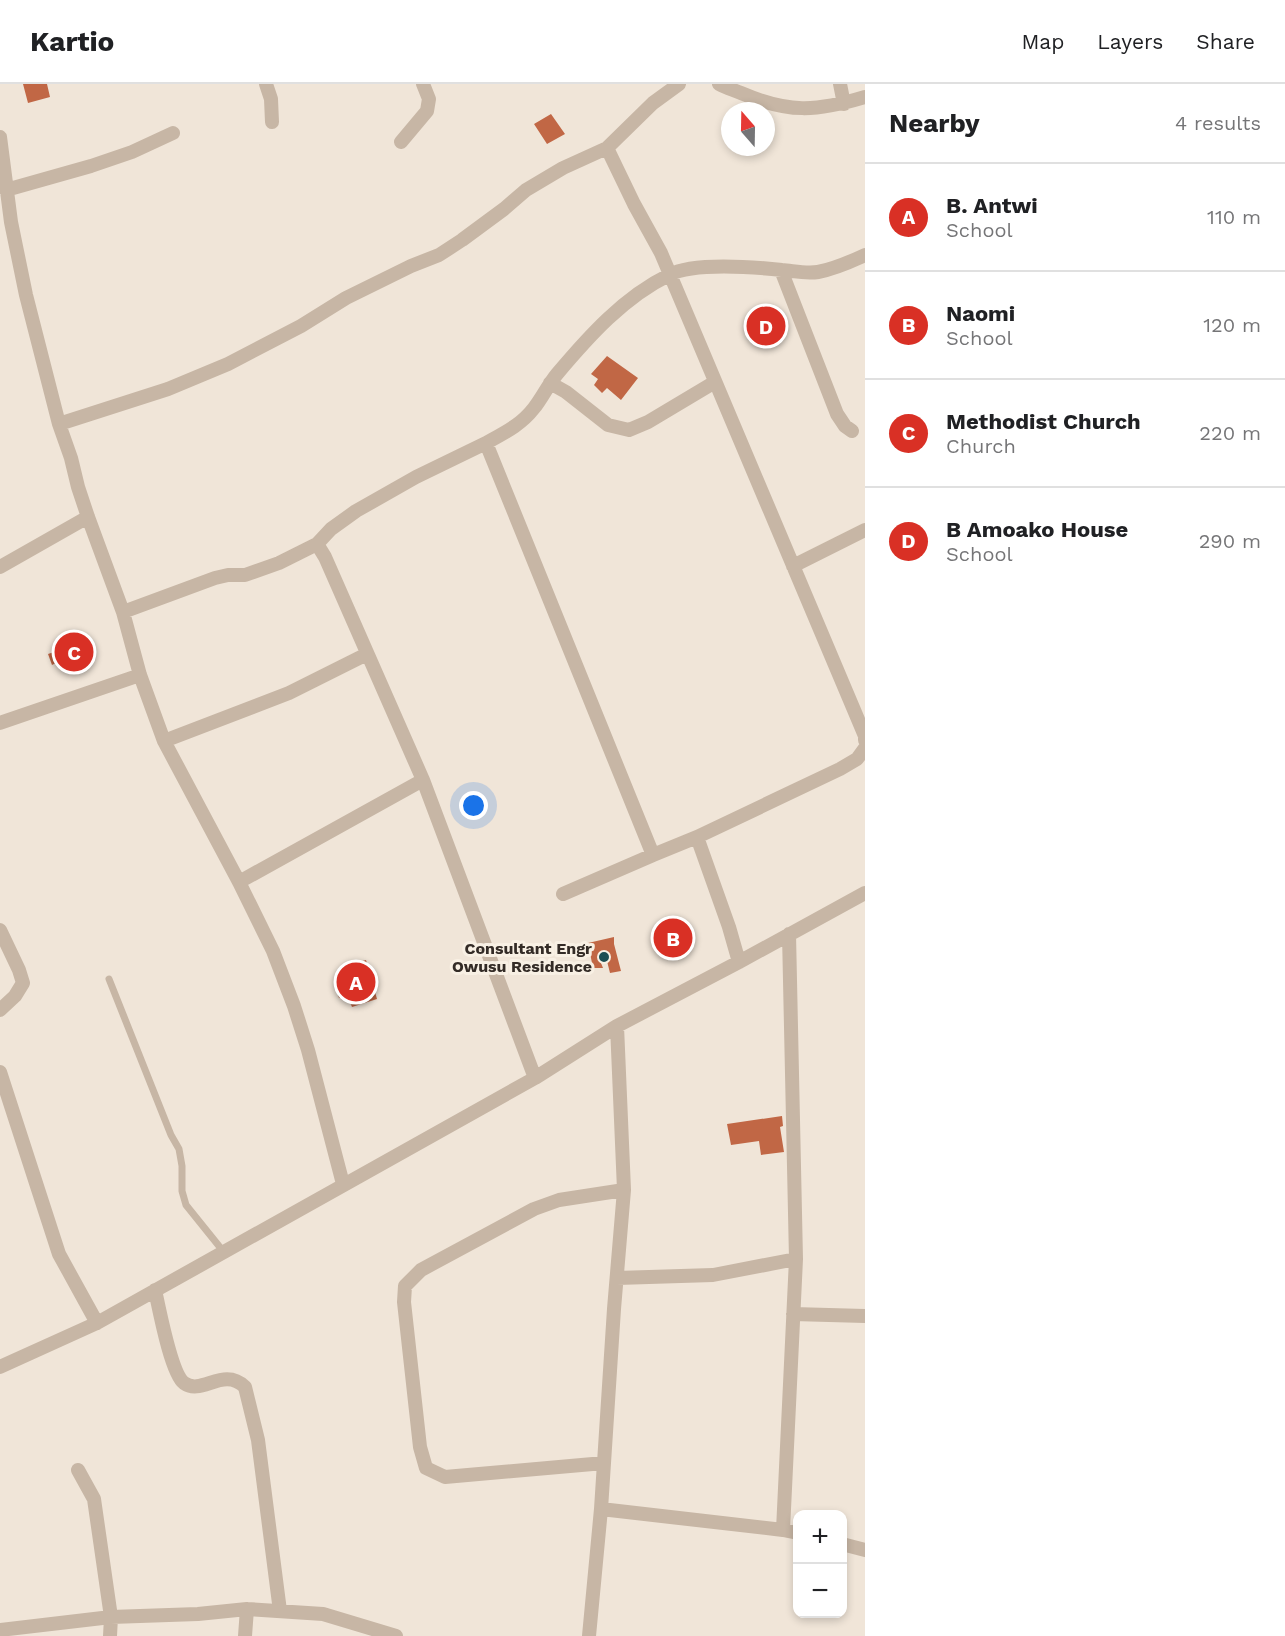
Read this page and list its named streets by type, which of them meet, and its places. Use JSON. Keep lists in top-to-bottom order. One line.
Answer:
{"places":["Consultant Engr Owusu Residence"],"north":"top","page":{"header":"Kartio","nav":["Map","Layers","Share"],"heading":["Nearby","4 results"],"list":[{"mark":"A","name":"B. Antwi","note":"School","value":"110 m"},{"mark":"B","name":"Naomi","note":"School","value":"120 m"},{"mark":"C","name":"Methodist Church","note":"Church","value":"220 m"},{"mark":"D","name":"B Amoako House","note":"School","value":"290 m"}],"pins":["D","C","B","A"],"map_buttons":["+","−"]}}
